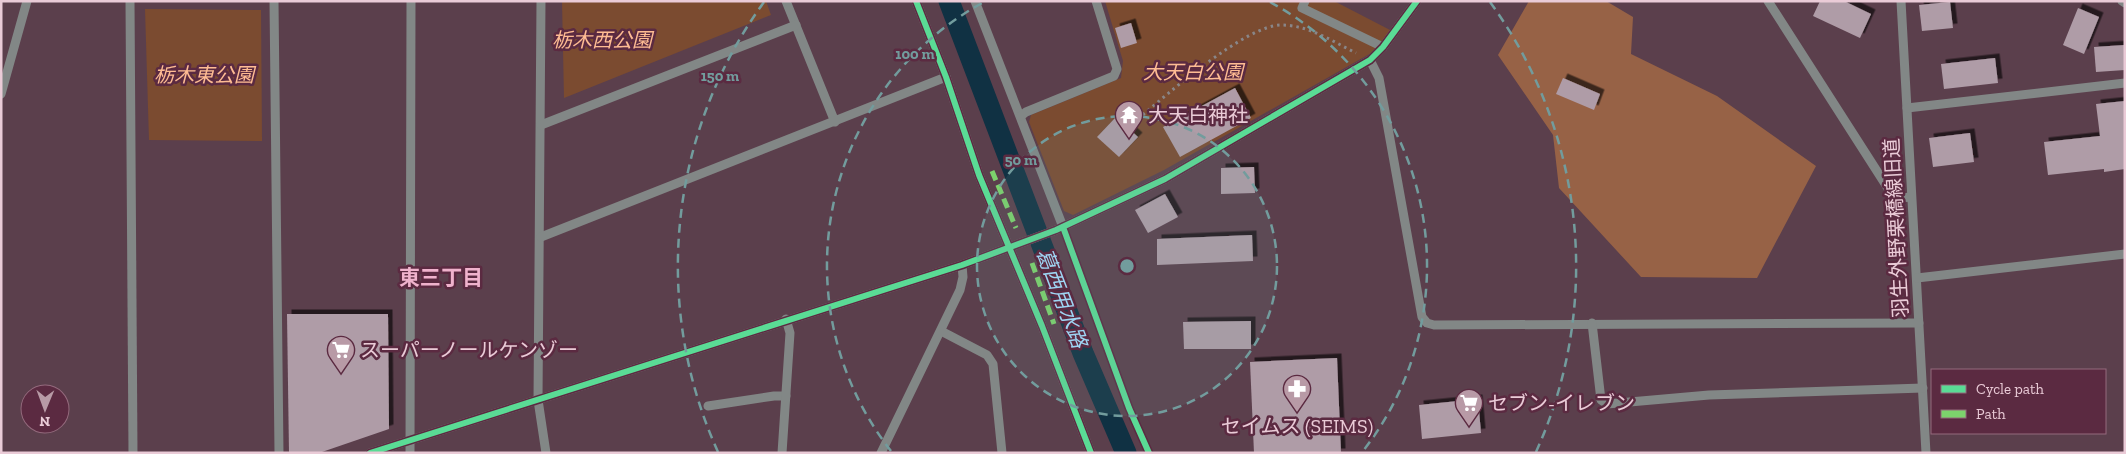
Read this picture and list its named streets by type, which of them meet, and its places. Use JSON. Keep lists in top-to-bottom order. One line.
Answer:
{"streets":{"street":["羽生外野栗橋線旧道"]},"districts":["東三丁目"],"water":["葛西用水路"],"parks":["栃木西公園","大天白公園","栃木東公園"],"places":{"temple":["大天白神社"],"supermarket":["スーパーノールケンゾー","セブン-イレブン"],"pharmacy":["セイムス (SEIMS)"]},"legend":["Cycle path","Path"],"north":"bottom","rings":["100 m","150 m","50 m"]}
